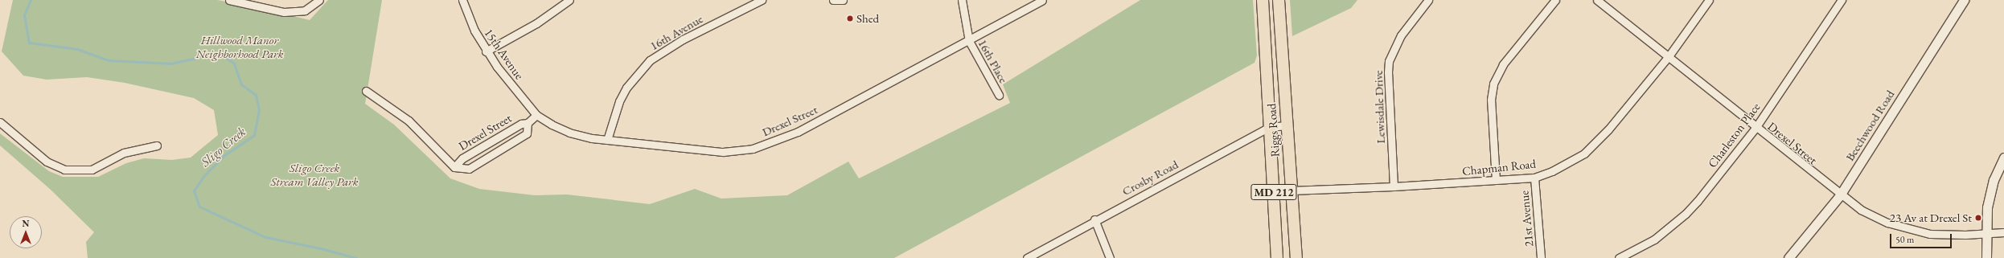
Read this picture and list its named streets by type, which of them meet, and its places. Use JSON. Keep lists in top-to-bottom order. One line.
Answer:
{"streets":{"main road":["Riggs Road","MD 212"],"street":["16th Avenue","15th Avenue","16th Place","Lewisdale Drive","Drexel Street","Beechwood Road","Charleston Place","Chapman Road","Crosby Road","21st Avenue"]},"crossings":[["16th Avenue","Drexel Street"],["15th Avenue","Drexel Street"],["16th Place","Drexel Street"],["Lewisdale Drive","Chapman Road"],["Drexel Street","Beechwood Road"],["Drexel Street","Charleston Place"],["Drexel Street","Chapman Road"],["Riggs Road","Chapman Road"],["Riggs Road","Crosby Road"],["Chapman Road","21st Avenue"]],"water":["Sligo Creek"],"parks":["Hillwood Manor Neighborhood Park","Sligo Creek Stream Valley Park"],"places":["Shed","23 Av at Drexel St"],"scale_bar":"50 m","north":"top"}
